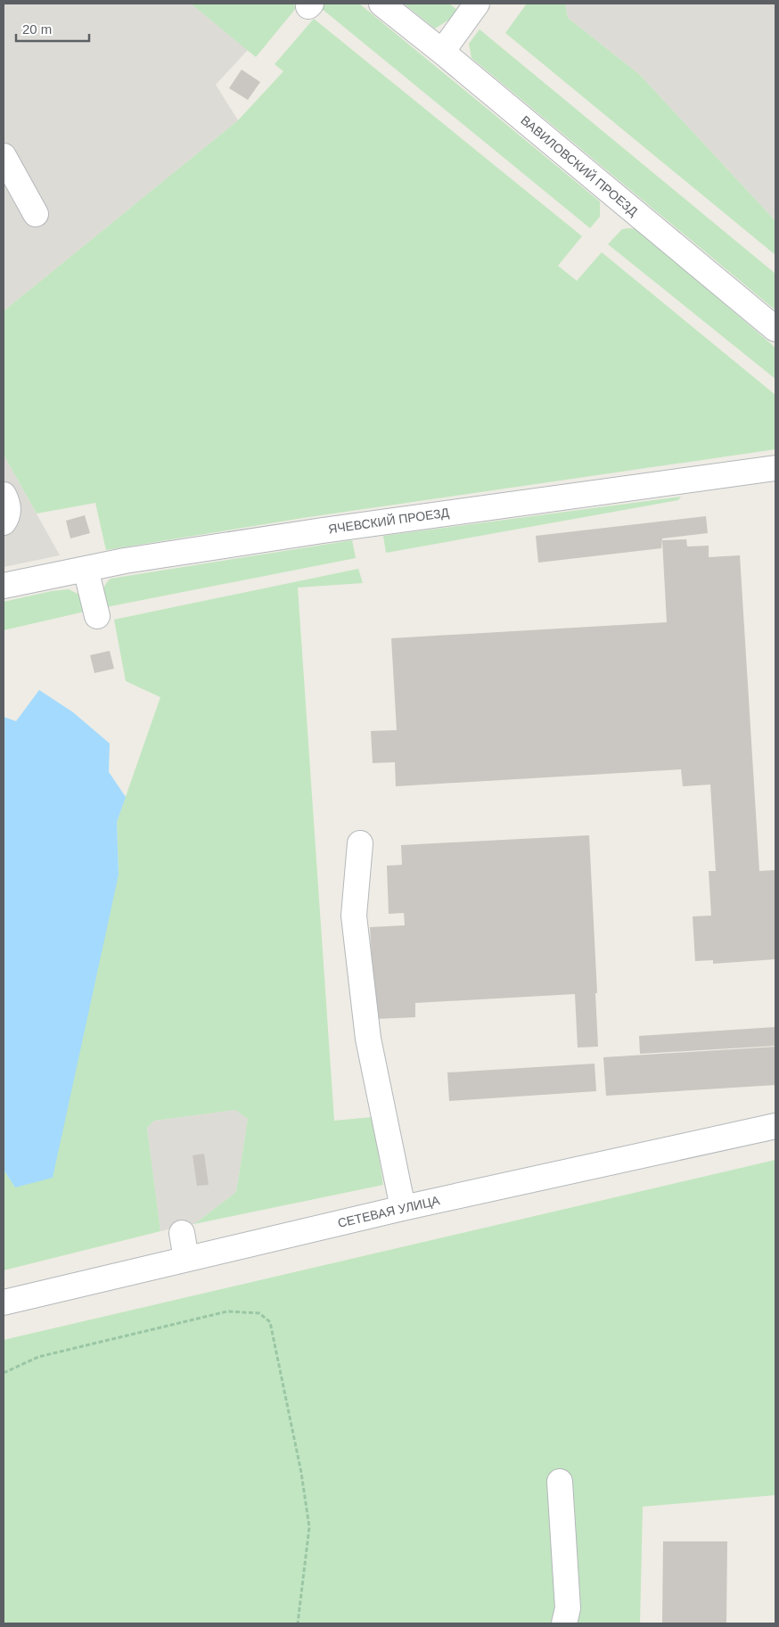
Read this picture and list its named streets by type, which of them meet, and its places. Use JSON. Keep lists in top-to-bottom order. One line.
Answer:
{"streets":{"street":["ВАВИЛОВСКИЙ ПРОЕЗД","ЯЧЕВСКИЙ ПРОЕЗД","СЕТЕВАЯ УЛИЦА"]},"scale_bar":"20 m"}
